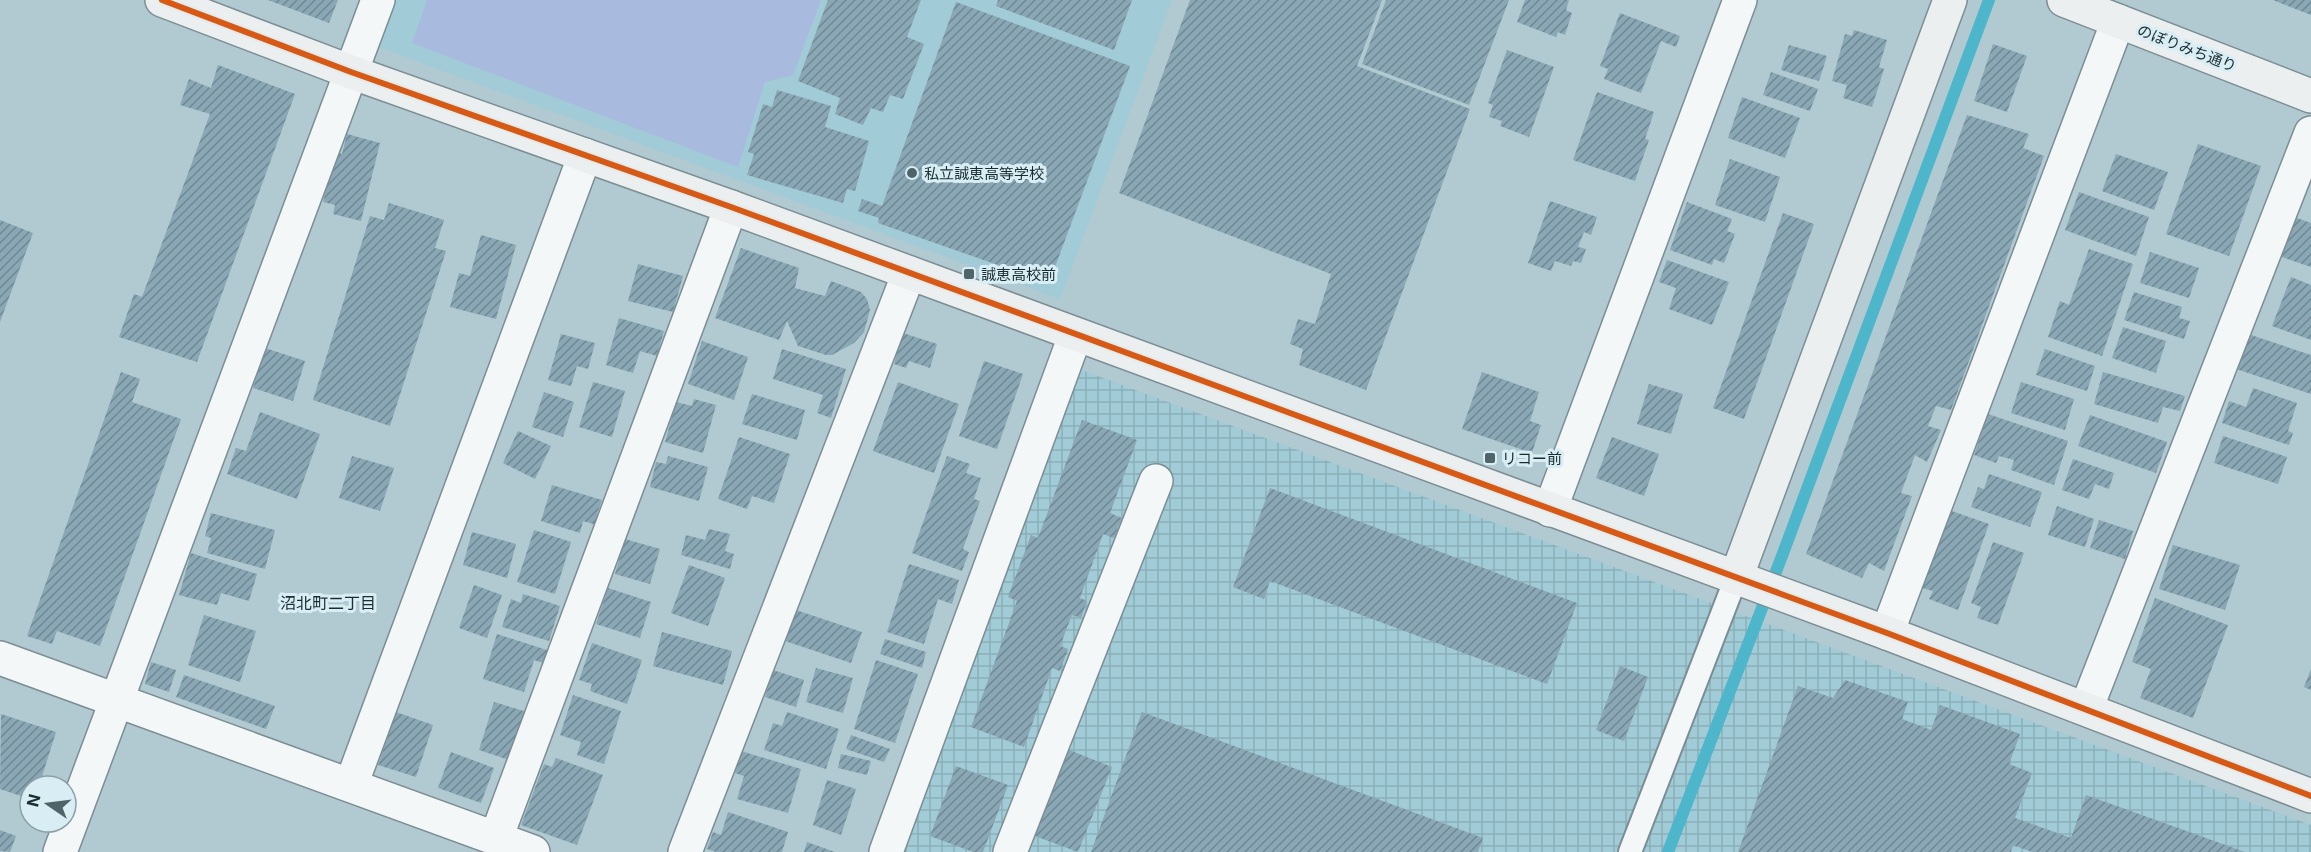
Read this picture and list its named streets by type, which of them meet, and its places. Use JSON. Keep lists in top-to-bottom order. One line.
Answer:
{"streets":{"street":["のぼりみち通り"]},"districts":["沼北町二丁目"],"places":{"other":["私立誠恵高等学校"],"transit":["誠恵高校前","リコー前"]},"north":"left"}
